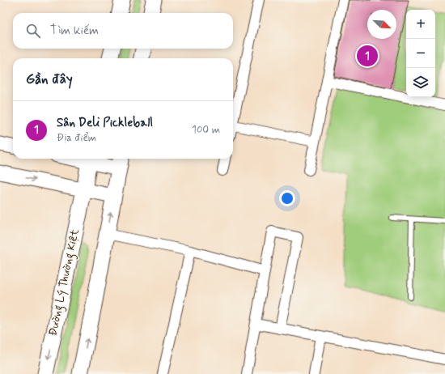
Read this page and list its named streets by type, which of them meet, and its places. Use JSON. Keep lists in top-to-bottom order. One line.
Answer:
{"streets":{"main road":["Đường Lý Thường Kiệt"]},"north":"bottom right","page":{"map_buttons":["+","−"],"search":"Tìm kiếm","pins":"1","heading":"Gần đây","list":[{"mark":"1","name":"Sân Deli Pickleball","note":"Địa điểm","value":"100 m"}]}}
